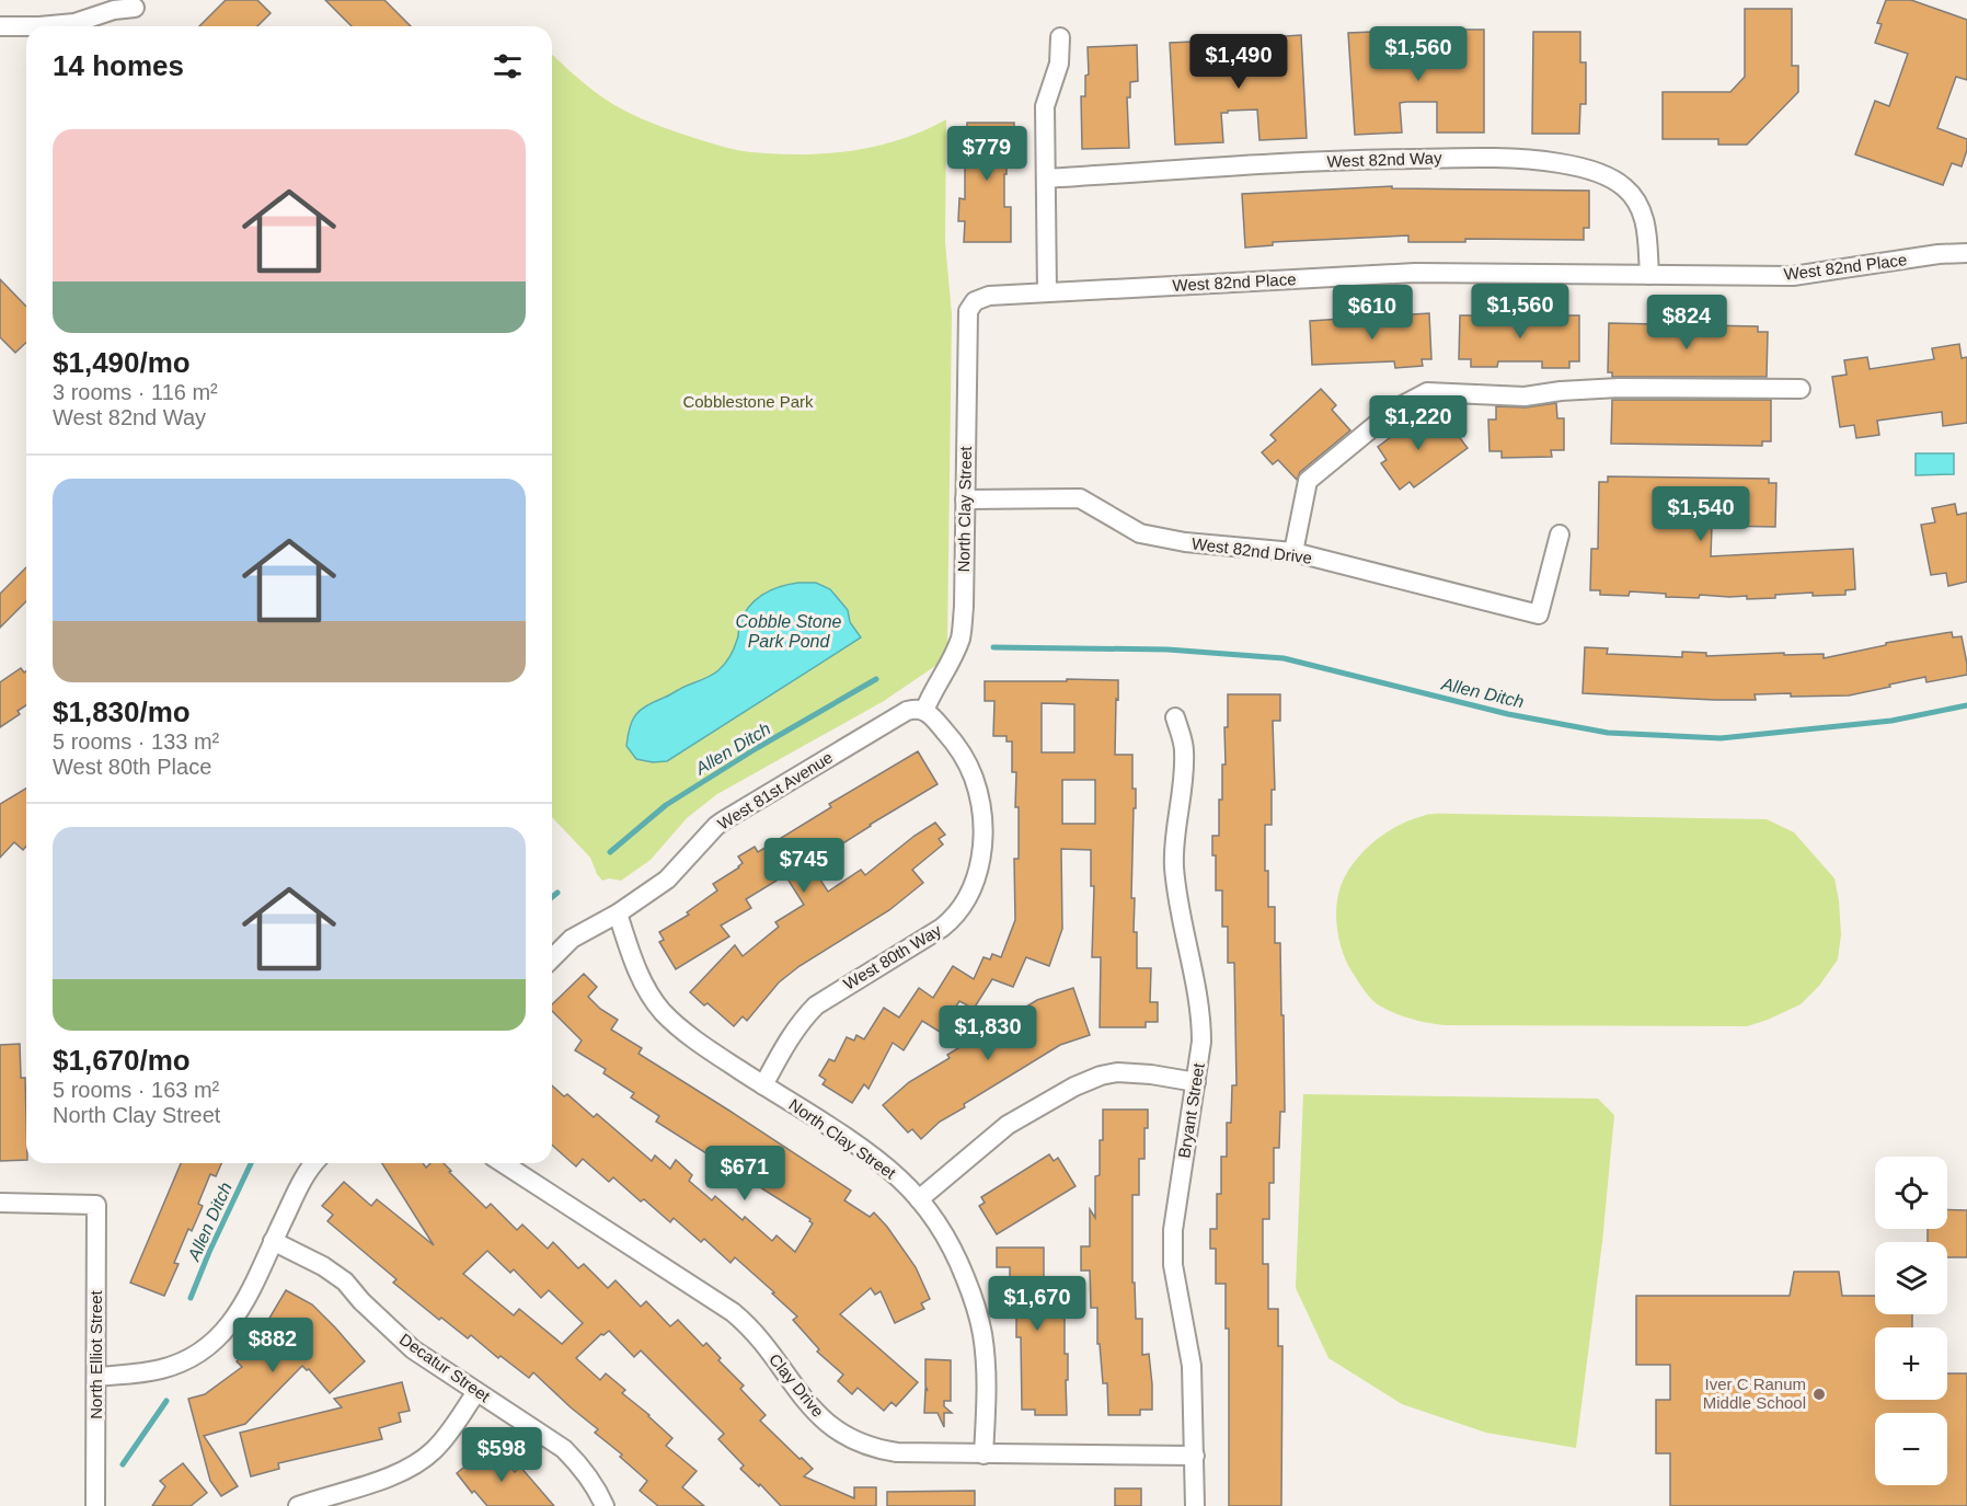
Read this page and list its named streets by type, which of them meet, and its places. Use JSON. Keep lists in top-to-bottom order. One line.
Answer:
{"streets":{"street":["West 82nd Way","West 82nd Place","North Clay Street","West 82nd Drive","West 81st Avenue","West 80th Way","Bryant Street","North Elliot Street","Decatur Street","Clay Drive"]},"crossings":[["West 82nd Way","West 82nd Place"],["West 82nd Place","North Clay Street"],["North Clay Street","West 82nd Drive"],["North Clay Street","West 81st Avenue"],["North Clay Street","West 80th Way"],["North Clay Street","Clay Drive"],["West 81st Avenue","West 80th Way"],["Bryant Street","Clay Drive"]],"water":["Cobble Stone Park Pond","Allen Ditch"],"parks":["Cobblestone Park"],"places":["Iver C Ranum Middle School"],"page":{"price":["$1,560","$1,490","$779","$1,560","$610","$824","$1,220","$1,540","$745","$1,830","$671","$1,670","$882","$598"],"heading":"14 homes","list":[{"name":"$1,490/mo","note":"3 rooms · 116 m² · West 82nd Way"},{"name":"$1,830/mo","note":"5 rooms · 133 m² · West 80th Place"},{"name":"$1,670/mo","note":"5 rooms · 163 m² · North Clay Street"}],"map_buttons":["+","−"]}}
